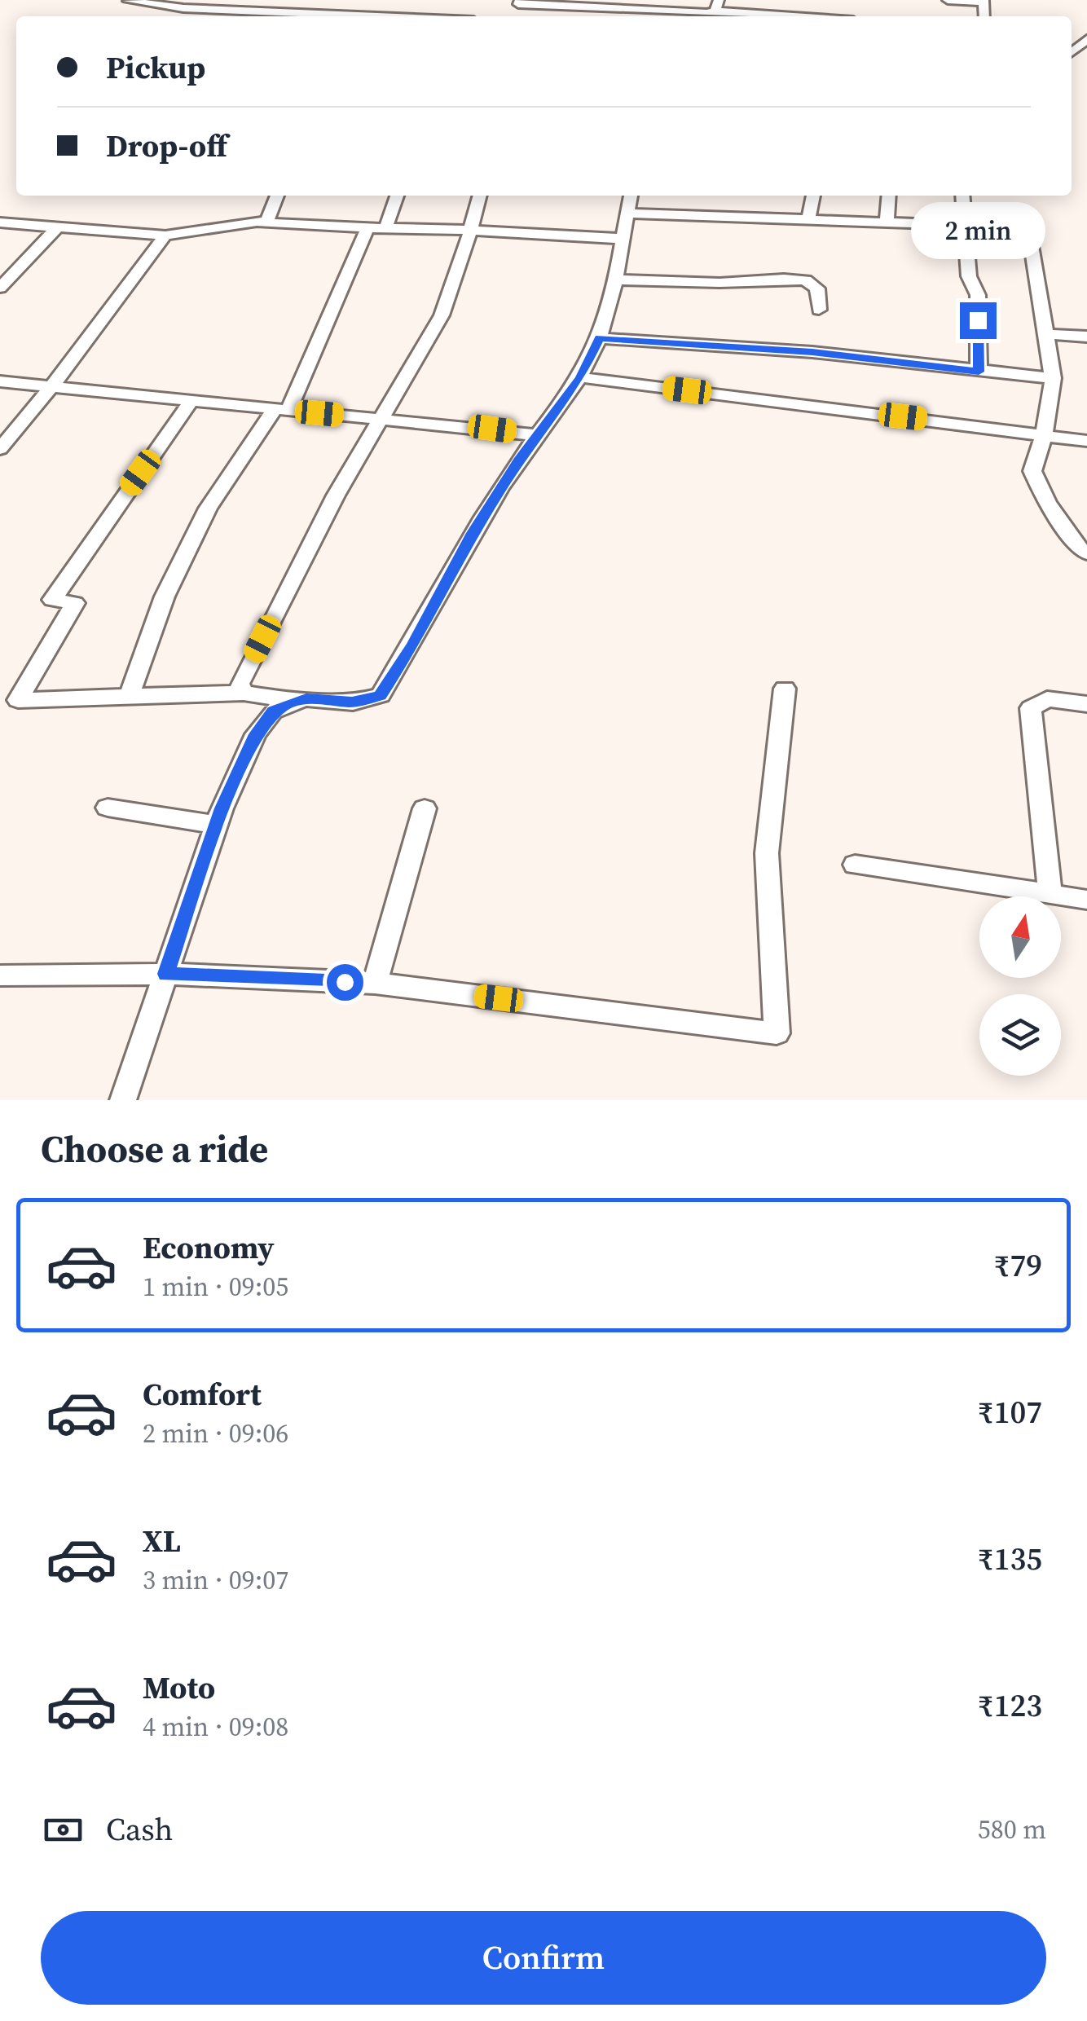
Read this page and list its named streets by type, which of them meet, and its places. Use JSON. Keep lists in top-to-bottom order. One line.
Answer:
{"north":"top","page":{"banner":["Pickup","Drop-off"],"bubble":"2 min","heading":"Choose a ride","list":[{"name":"Economy","note":"1 min · 09:05","value":"₹79"},{"name":"Comfort","note":"2 min · 09:06","value":"₹107"},{"name":"XL","note":"3 min · 09:07","value":"₹135"},{"name":"Moto","note":"4 min · 09:08","value":"₹123"}],"pay":["Cash","580 m"],"buttons":"Confirm"}}
